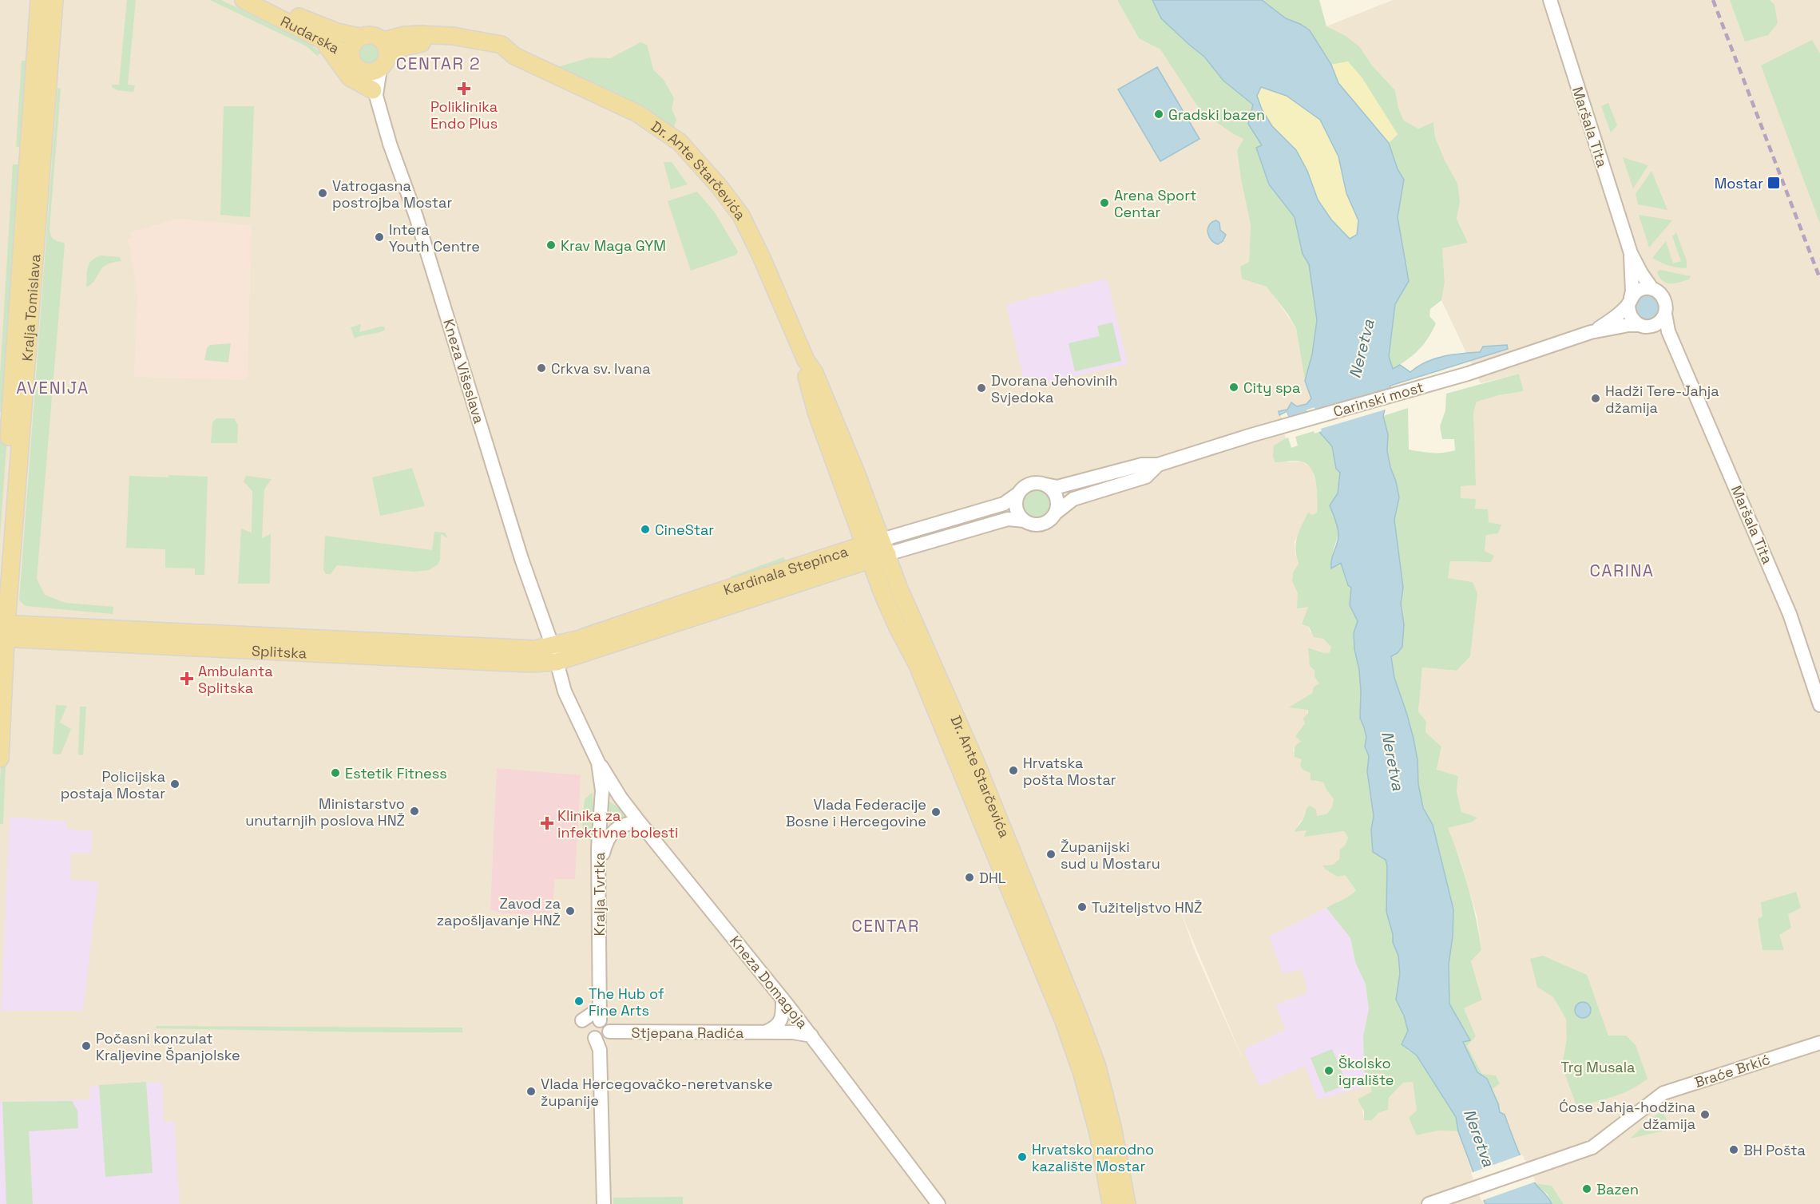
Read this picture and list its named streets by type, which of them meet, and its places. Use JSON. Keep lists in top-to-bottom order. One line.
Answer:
{"streets":{"main road":["Rudarska","Dr. Ante Starčevića","Kralja Tomislava","Kardinala Stepinca","Splitska"],"street":["Maršala Tita","Kneza Višeslava","Carinski most","Kralja Tvrtka","Kneza Domagoja","Stjepana Radića","Braće Brkić"]},"crossings":[["Rudarska","Dr. Ante Starčevića"],["Rudarska","Kneza Višeslava"],["Dr. Ante Starčevića","Kneza Višeslava"],["Dr. Ante Starčevića","Kardinala Stepinca"],["Kralja Tomislava","Splitska"],["Kneza Višeslava","Kardinala Stepinca"],["Kneza Višeslava","Splitska"],["Kneza Višeslava","Kralja Tvrtka"],["Kardinala Stepinca","Splitska"],["Kardinala Stepinca","Kralja Tvrtka"],["Splitska","Kralja Tvrtka"],["Kralja Tvrtka","Kneza Domagoja"],["Kneza Domagoja","Stjepana Radića"]],"districts":["CENTAR 2","AVENIJA","CARINA","CENTAR"],"water":["Neretva"],"parks":["Trg Musala"],"places":{"health":["Poliklinika Endo Plus","Ambulanta Splitska","Klinika za infektivne bolesti"],"other":["Gradski bazen","Vatrogasna postrojba Mostar","Arena Sport Centar","Intera Youth Centre","Krav Maga GYM","Crkva sv. Ivana","City spa","Dvorana Jehovinih Svjedoka","Hadži Tere-Jahja džamija","CineStar","Hrvatska pošta Mostar","Estetik Fitness","Policijska postaja Mostar","Ministarstvo unutarnjih poslova HNŽ","Vlada Federacije Bosne i Hercegovine","Županijski sud u Mostaru","DHL","Tužiteljstvo HNŽ","Zavod za zapošljavanje HNŽ","The Hub of Fine Arts","Počasni konzulat Kraljevine Španjolske","Školsko igralište","Vlada Hercegovačko-neretvanske županije","Ćose Jahja-hodžina džamija","BH Pošta","Hrvatsko narodno kazalište Mostar","Bazen"],"transit":["Mostar"]}}
